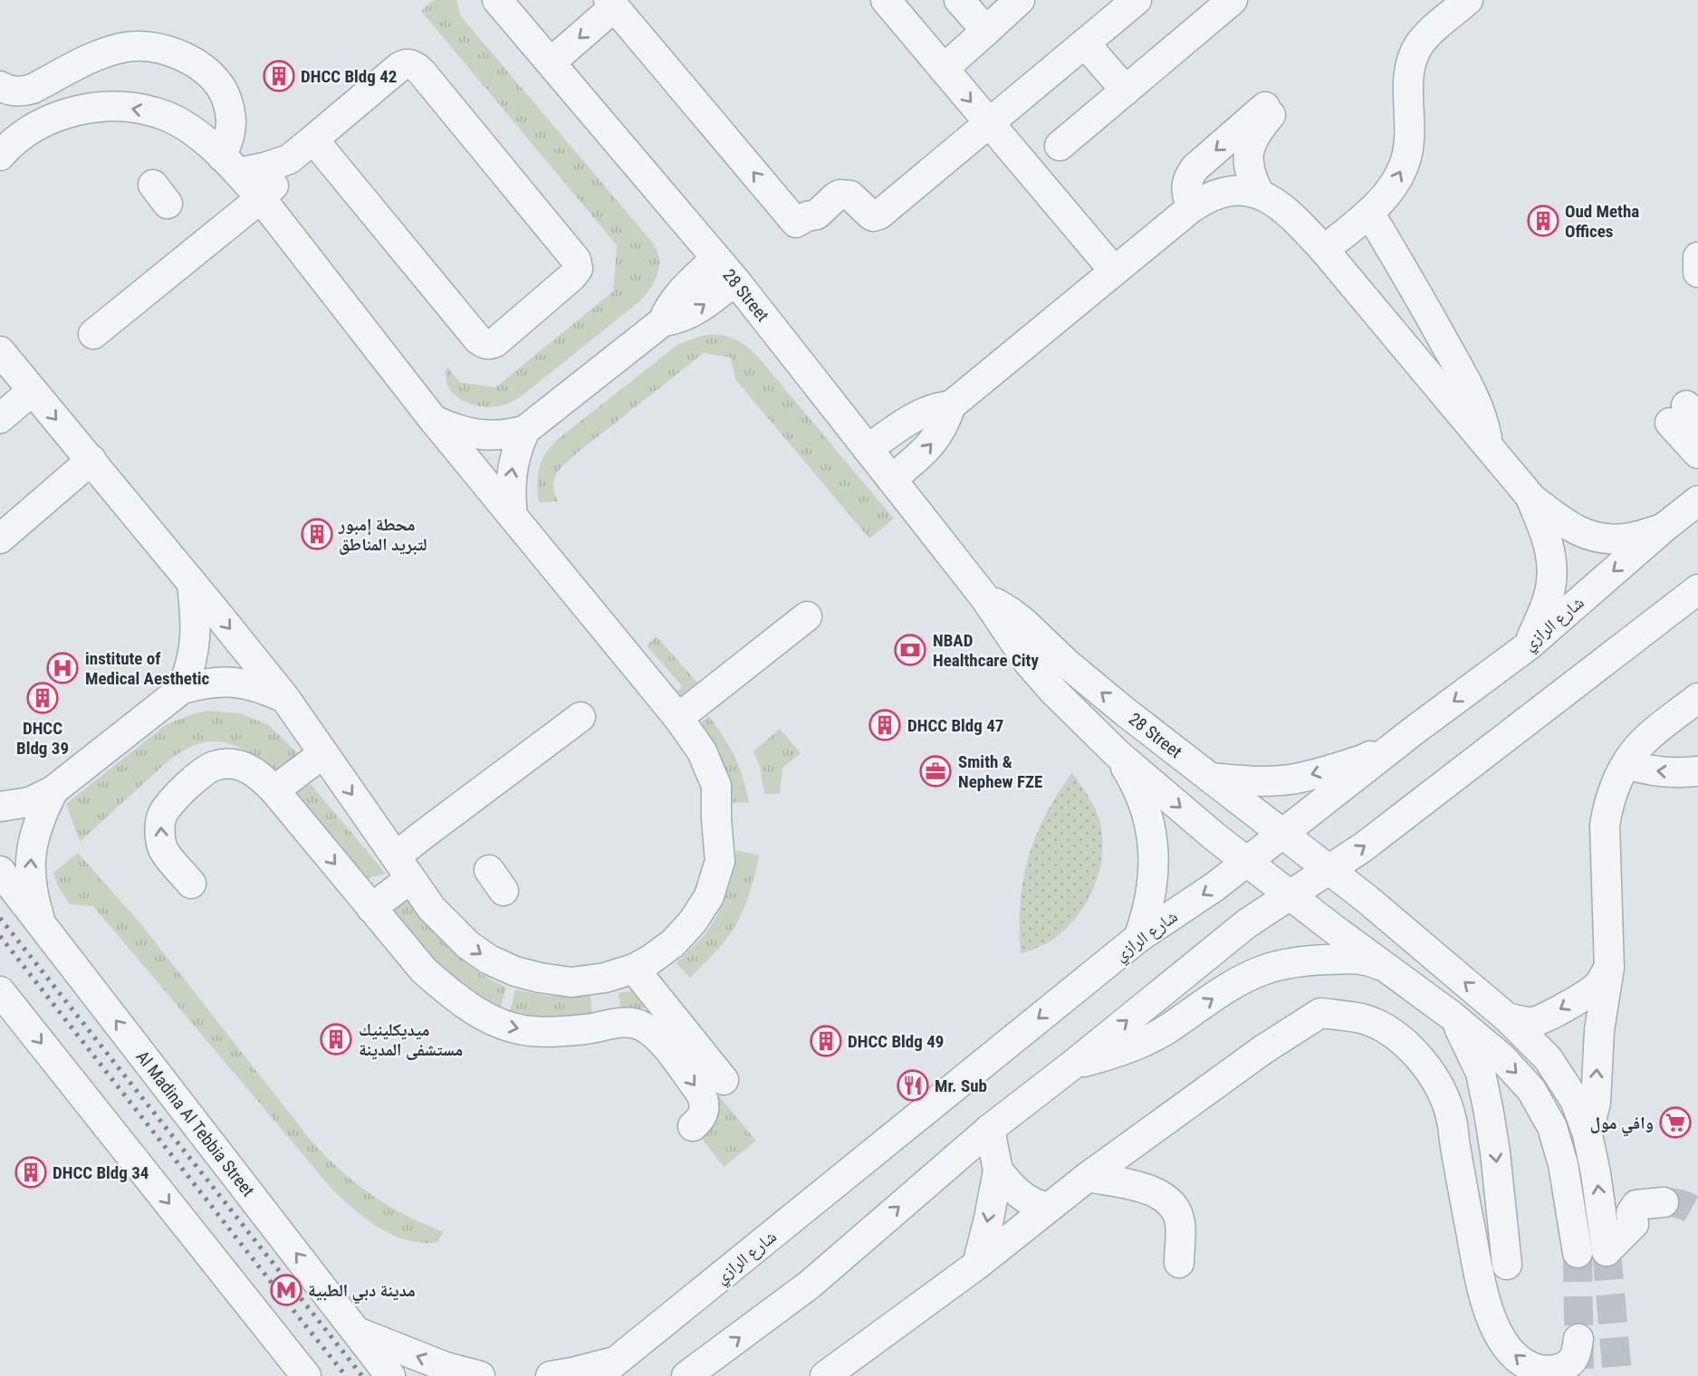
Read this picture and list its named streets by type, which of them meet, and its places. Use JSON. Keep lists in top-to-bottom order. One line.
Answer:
{"streets":{"street":["28 Street","شارع الرازي","Al Madina Al Tebbia Street"]},"crossings":[["28 Street","شارع الرازي"]],"places":{"building":["DHCC Bldg 42","Oud Metha Offices","محطة إمبور لتبريد المناطق","DHCC Bldg 39","DHCC Bldg 47","ميديكلينيك مستشفى المدينة","DHCC Bldg 49","DHCC Bldg 34"],"bank":["NBAD Healthcare City"],"hospital":["institute of Medical Aesthetic"],"office":["Smith & Nephew FZE"],"restaurant":["Mr. Sub"],"supermarket":["وافي مول"],"metro station":["مدينة دبي الطبية"]}}
